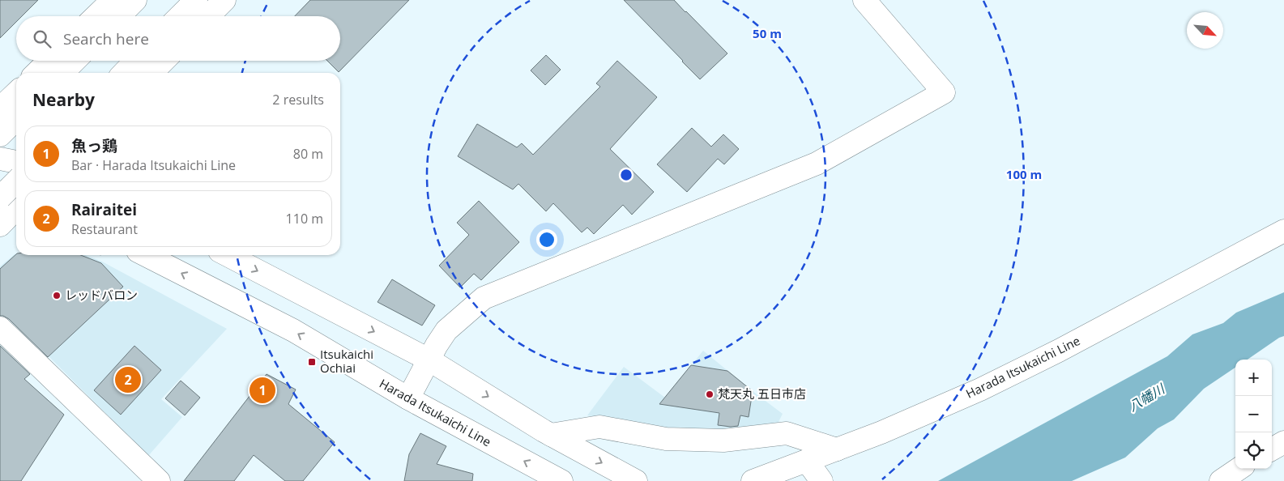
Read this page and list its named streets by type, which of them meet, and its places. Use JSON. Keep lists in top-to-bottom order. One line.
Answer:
{"streets":{"main road":["Harada Itsukaichi Line"]},"water":["八幡川"],"places":{"other":["レッドバロン","梵天丸 五日市店"],"transit":["Itsukaichi Ochiai"]},"north":"bottom right","page":{"search":"Search here","heading":["Nearby","2 results"],"list":[{"mark":"1","name":"魚っ鶏","note":"Bar · Harada Itsukaichi Line","value":"80 m"},{"mark":"2","name":"Rairaitei","note":"Restaurant","value":"110 m"}],"map_buttons":["+","−"],"pins":["2","1"]},"rings":["50 m","100 m"]}
